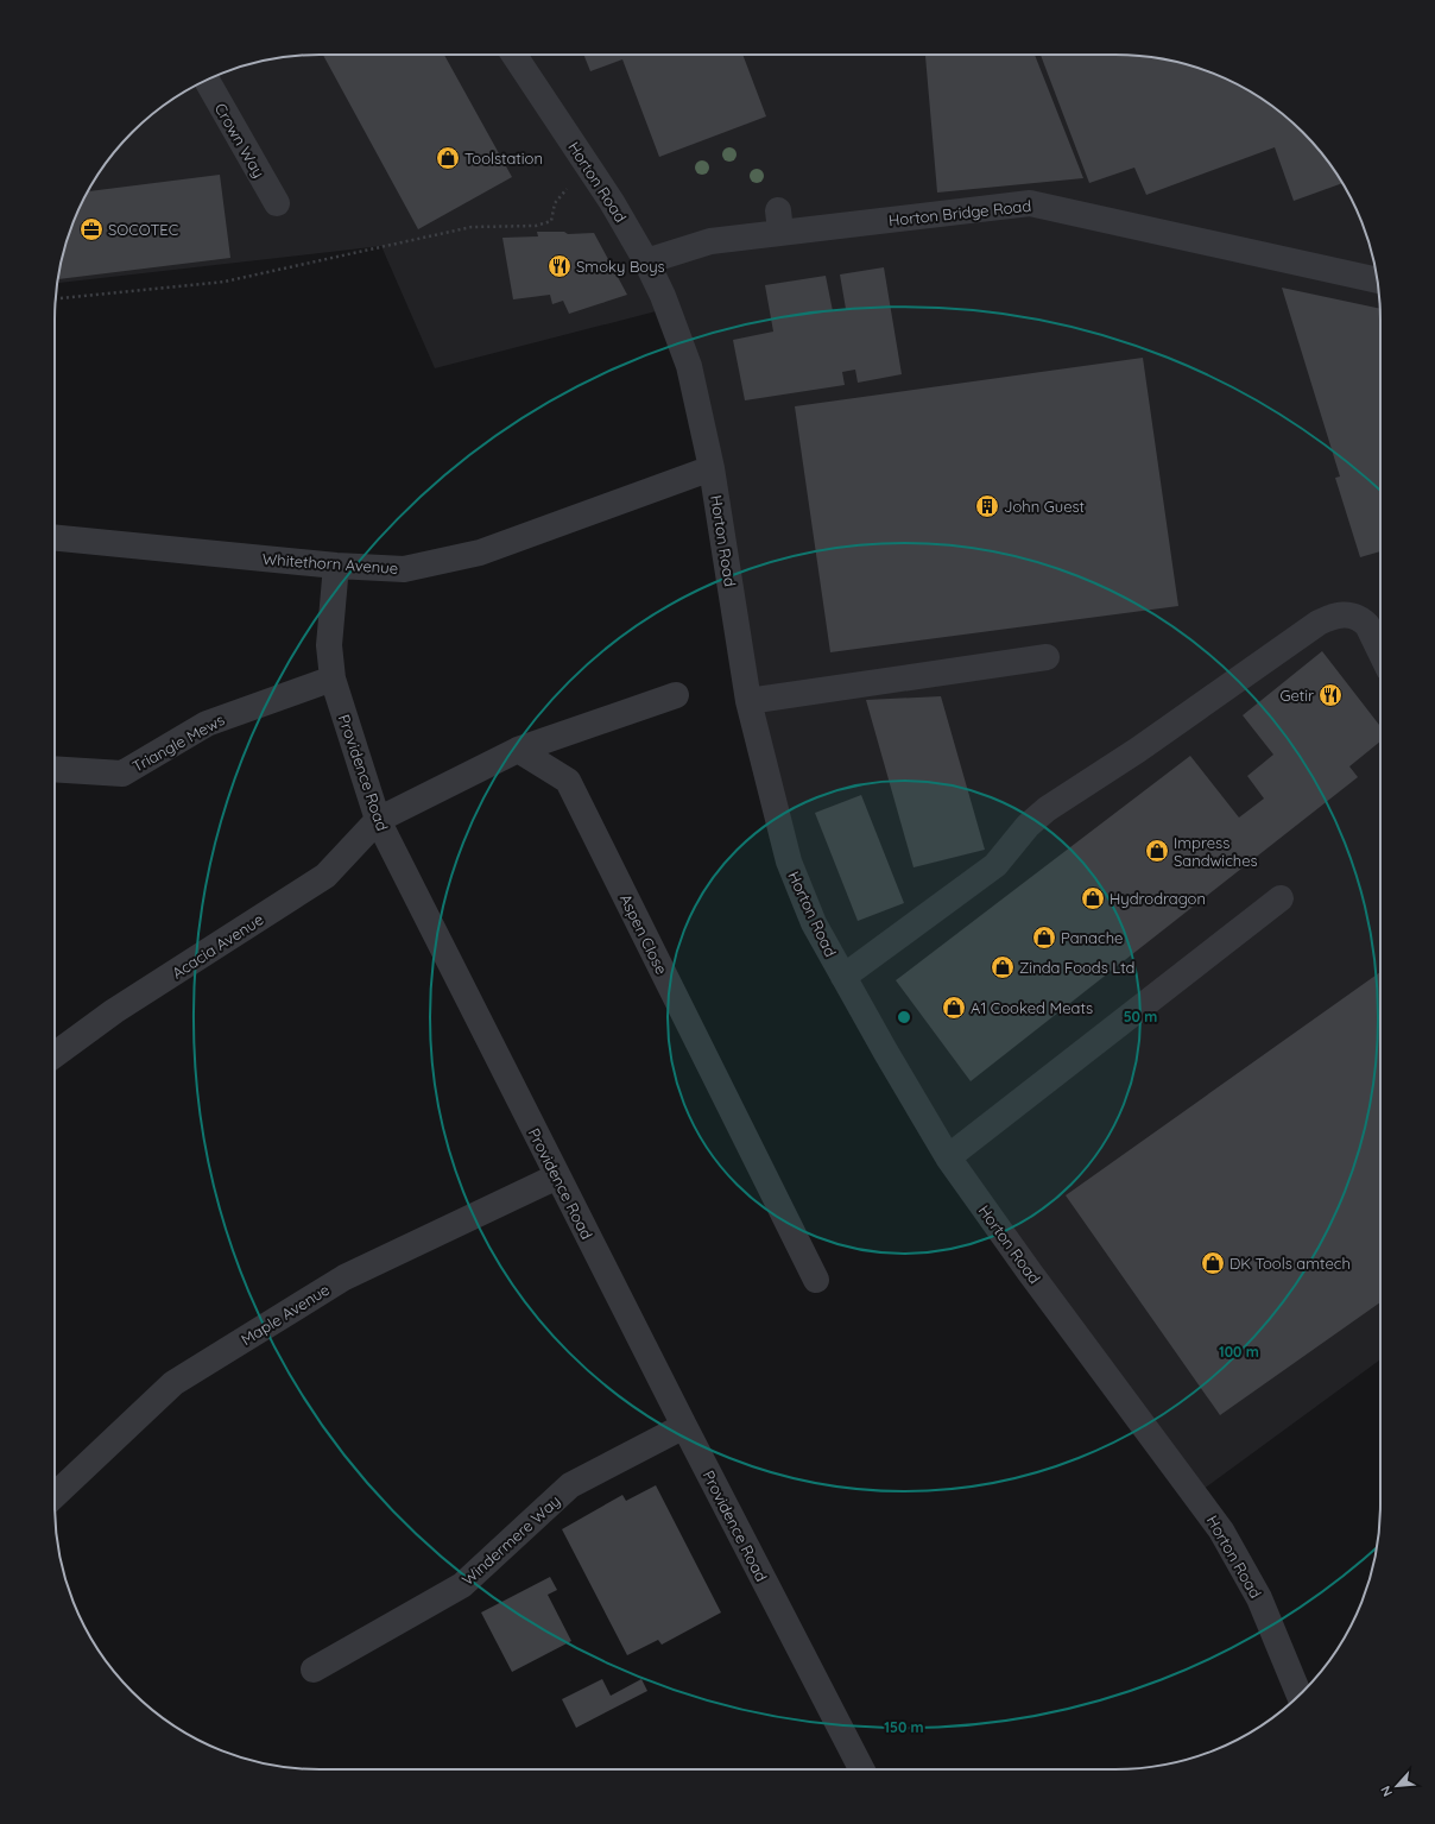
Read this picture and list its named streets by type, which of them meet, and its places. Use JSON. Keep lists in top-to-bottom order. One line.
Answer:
{"streets":{"street":["Crown Way","Horton Road","Horton Bridge Road","Whitethorn Avenue","Triangle Mews","Providence Road","Aspen Close","Acacia Avenue","Maple Avenue","Windermere Way"]},"crossings":[["Horton Road","Horton Bridge Road"],["Horton Road","Whitethorn Avenue"],["Whitethorn Avenue","Providence Road"],["Triangle Mews","Providence Road"],["Providence Road","Acacia Avenue"],["Providence Road","Maple Avenue"],["Providence Road","Windermere Way"]],"places":{"shop":["Toolstation","Impress Sandwiches","Hydrodragon","Panache","Zinda Foods Ltd","A1 Cooked Meats","DK Tools amtech"],"office":["SOCOTEC"],"restaurant":["Smoky Boys","Getir"],"building":["John Guest"]},"north":"bottom left","rings":["50 m","100 m","150 m"]}
